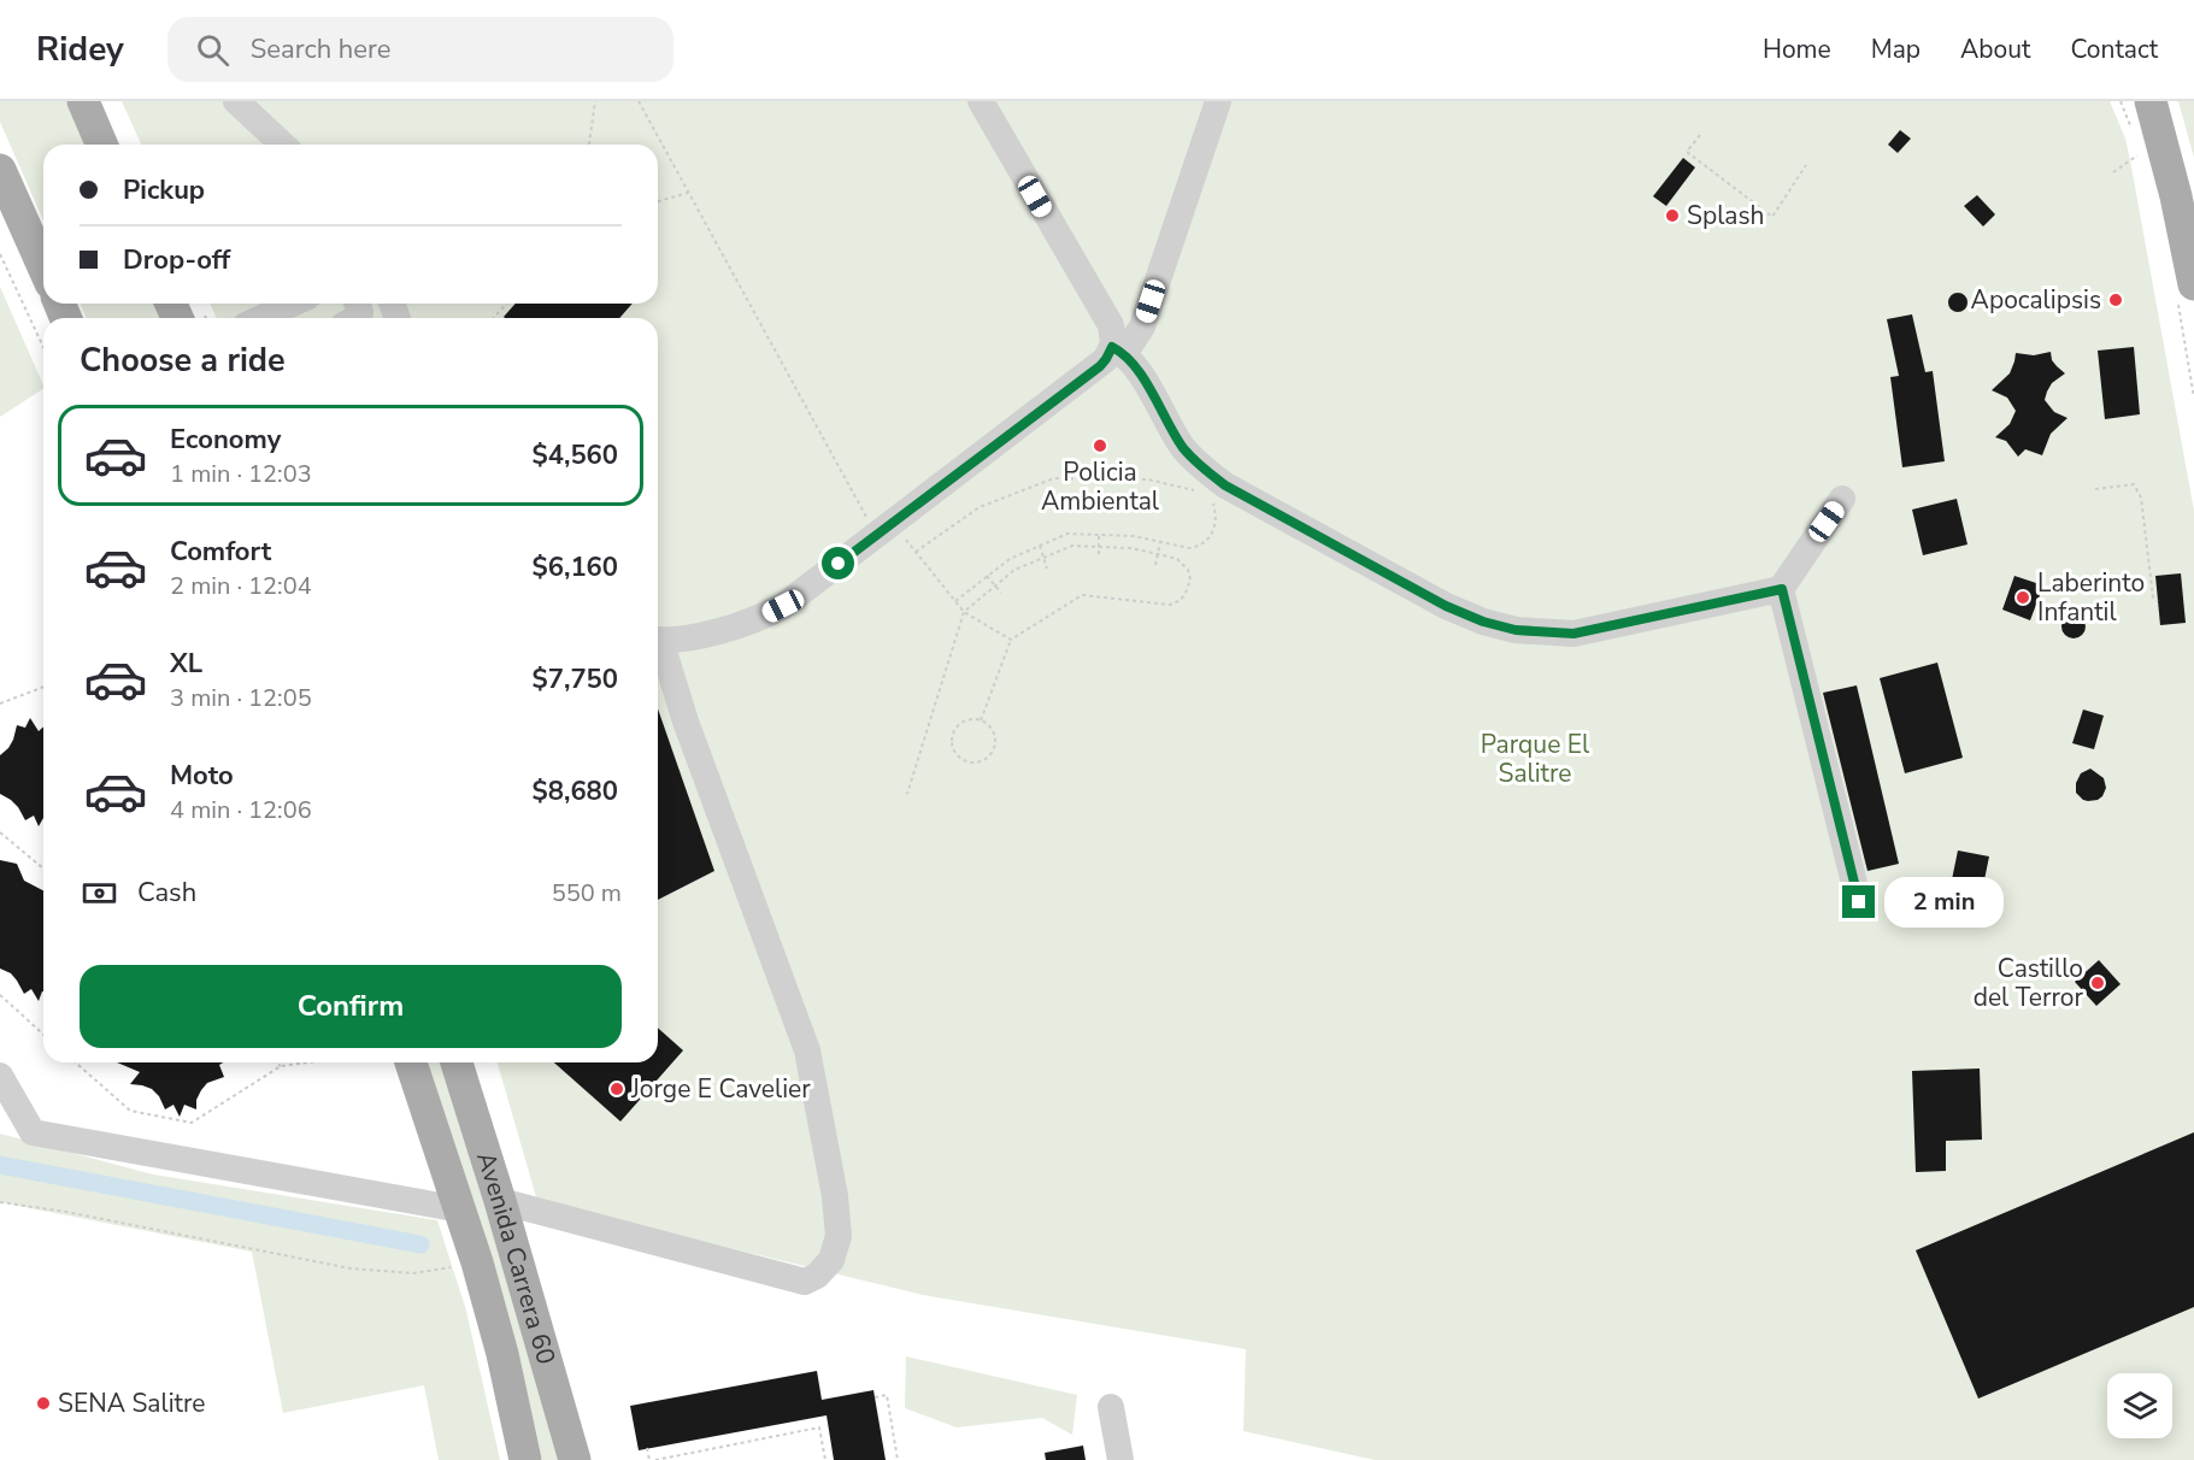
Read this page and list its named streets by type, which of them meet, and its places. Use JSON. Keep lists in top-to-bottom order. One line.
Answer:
{"streets":{"main road":["Avenida Carrera 60"]},"parks":["Parque El Salitre"],"places":["Splash","Apocalipsis","Policia Ambiental","Laberinto Infantil","Castillo del Terror","Jorge E Cavelier","SENA Salitre"],"page":{"header":"Ridey","search":"Search here","nav":["Home","Map","About","Contact"],"banner":["Pickup","Drop-off"],"heading":"Choose a ride","list":[{"name":"Economy","note":"1 min · 12:03","value":"$4,560"},{"name":"Comfort","note":"2 min · 12:04","value":"$6,160"},{"name":"XL","note":"3 min · 12:05","value":"$7,750"},{"name":"Moto","note":"4 min · 12:06","value":"$8,680"}],"pay":["Cash","550 m"],"bubble":"2 min","buttons":"Confirm"}}
